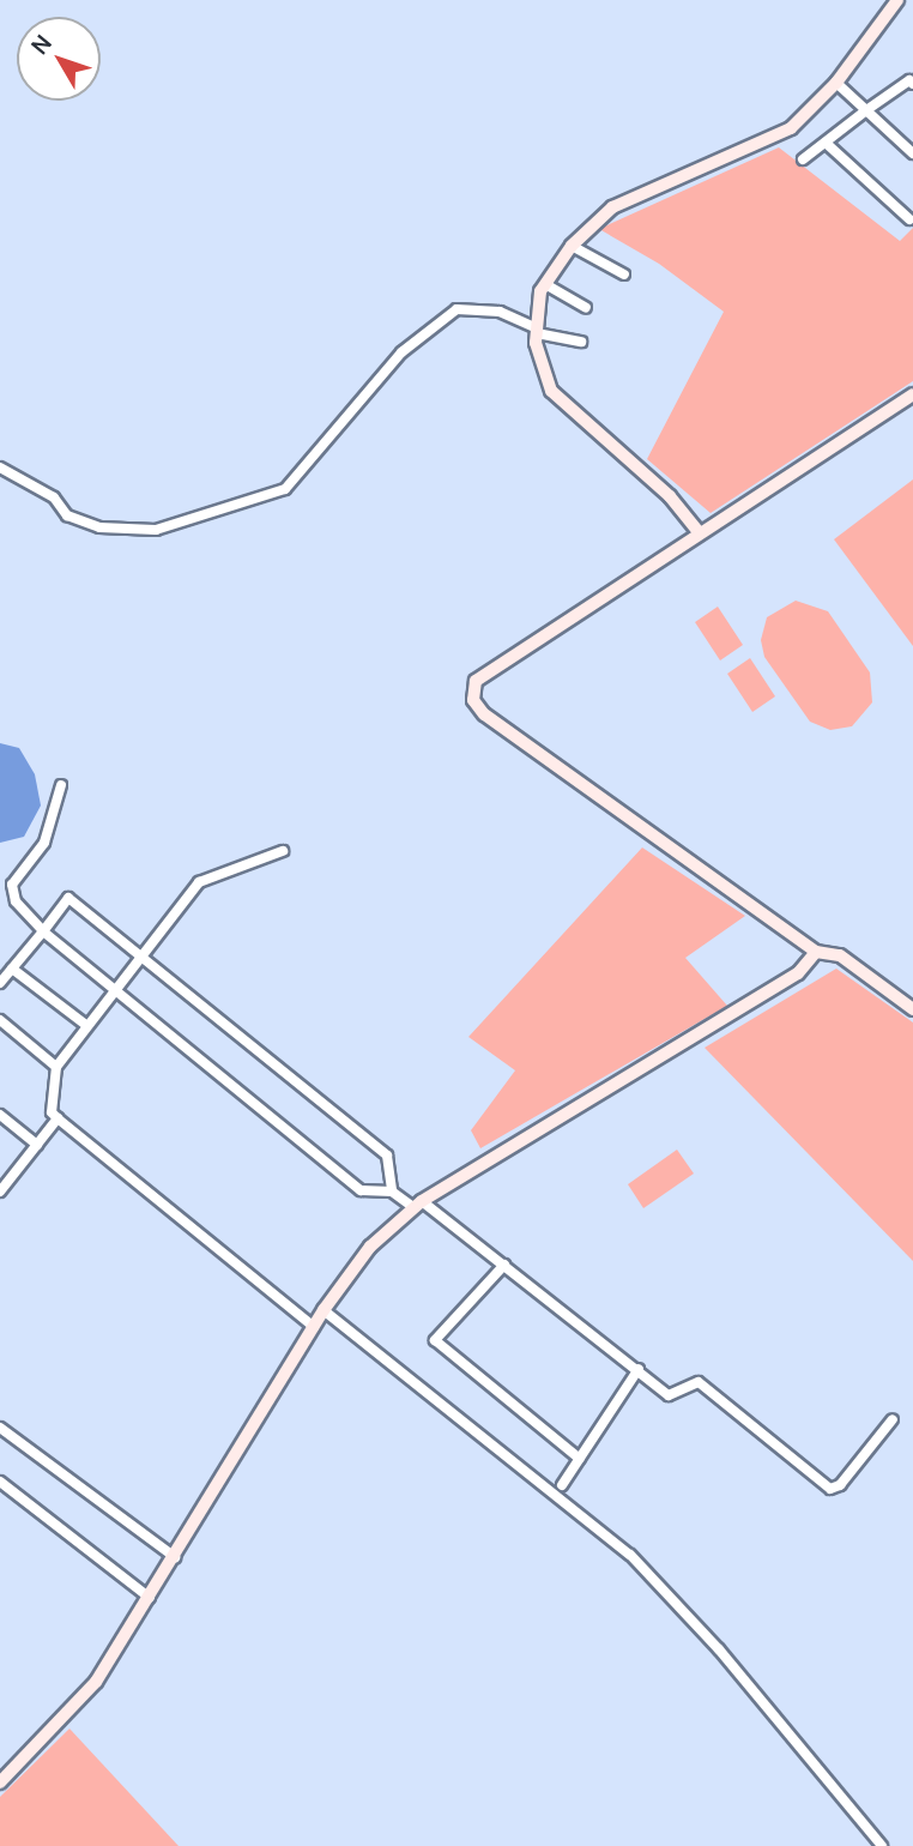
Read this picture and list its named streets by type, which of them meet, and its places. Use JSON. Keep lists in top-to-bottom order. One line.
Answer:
{"north":"top left"}
